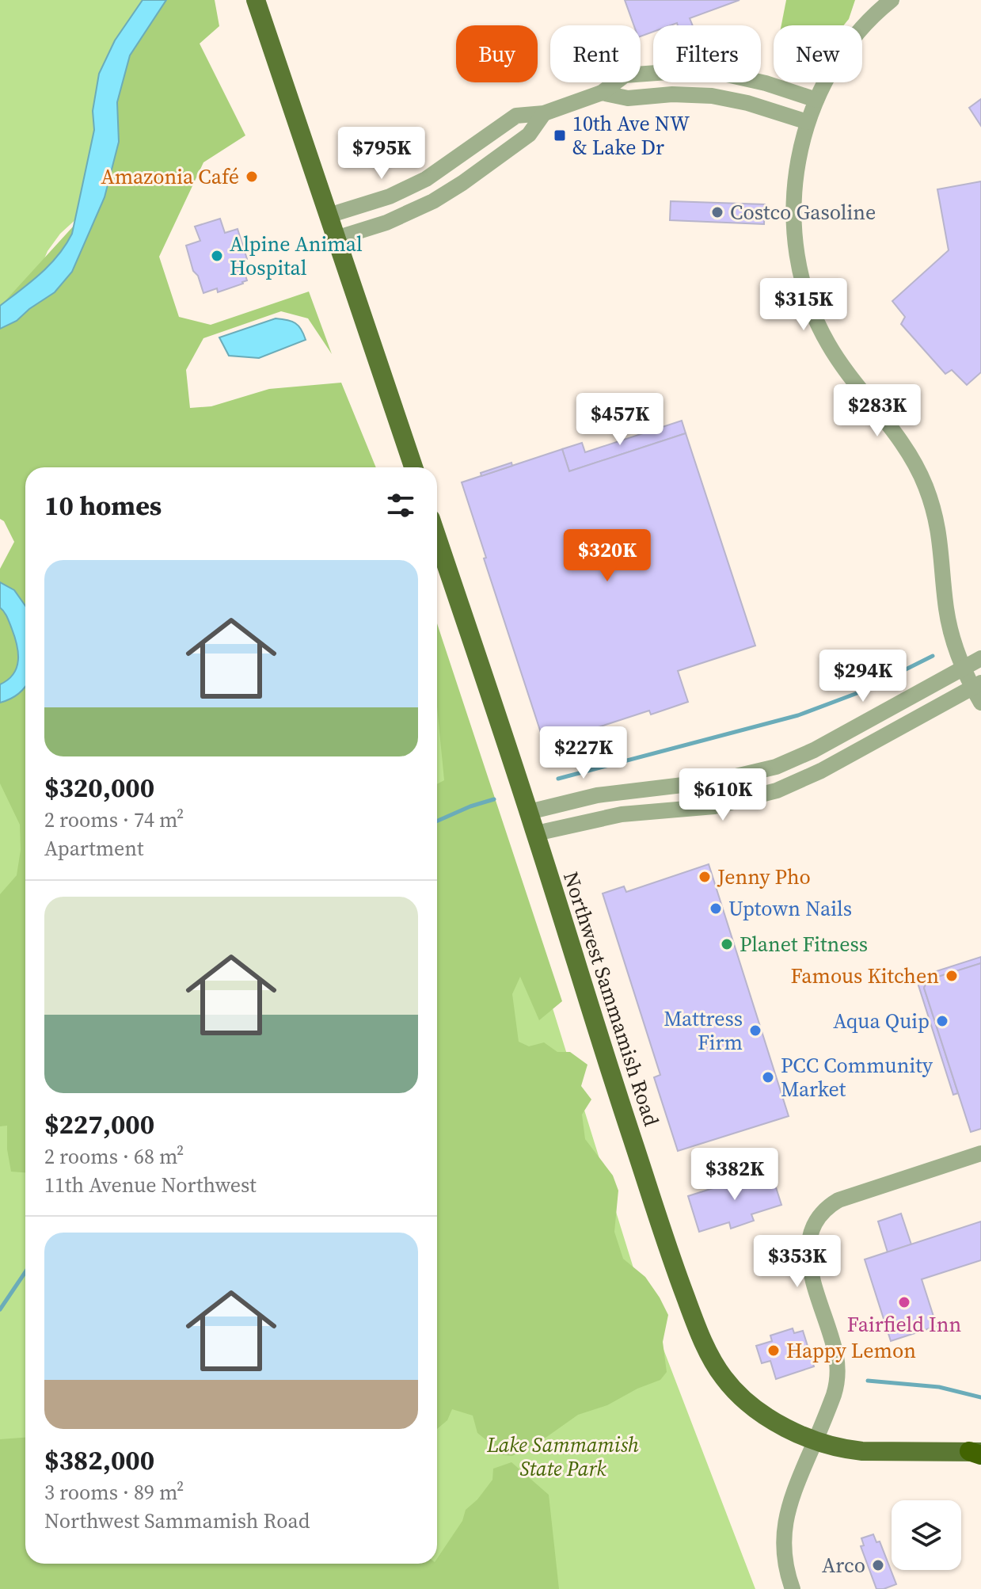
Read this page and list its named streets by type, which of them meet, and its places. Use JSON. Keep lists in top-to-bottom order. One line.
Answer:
{"streets":{"main road":["Northwest Sammamish Road"]},"parks":["Lake Sammamish State Park"],"places":{"transit":["10th Ave NW & Lake Dr"],"other":["Amazonia Café","Costco Gasoline","Alpine Animal Hospital","Jenny Pho","Uptown Nails","Planet Fitness","Famous Kitchen","Aqua Quip","Mattress Firm","PCC Community Market","Fairfield Inn","Happy Lemon","Arco"]},"page":{"chip":["Buy","Rent","Filters","New"],"price":["$795K","$315K","$283K","$457K","$320K","$294K","$227K","$610K","$382K","$353K"],"heading":"10 homes","list":[{"name":"$320,000","note":"2 rooms · 74 m² · Apartment"},{"name":"$227,000","note":"2 rooms · 68 m² · 11th Avenue Northwest"},{"name":"$382,000","note":"3 rooms · 89 m² · Northwest Sammamish Road"}]}}
